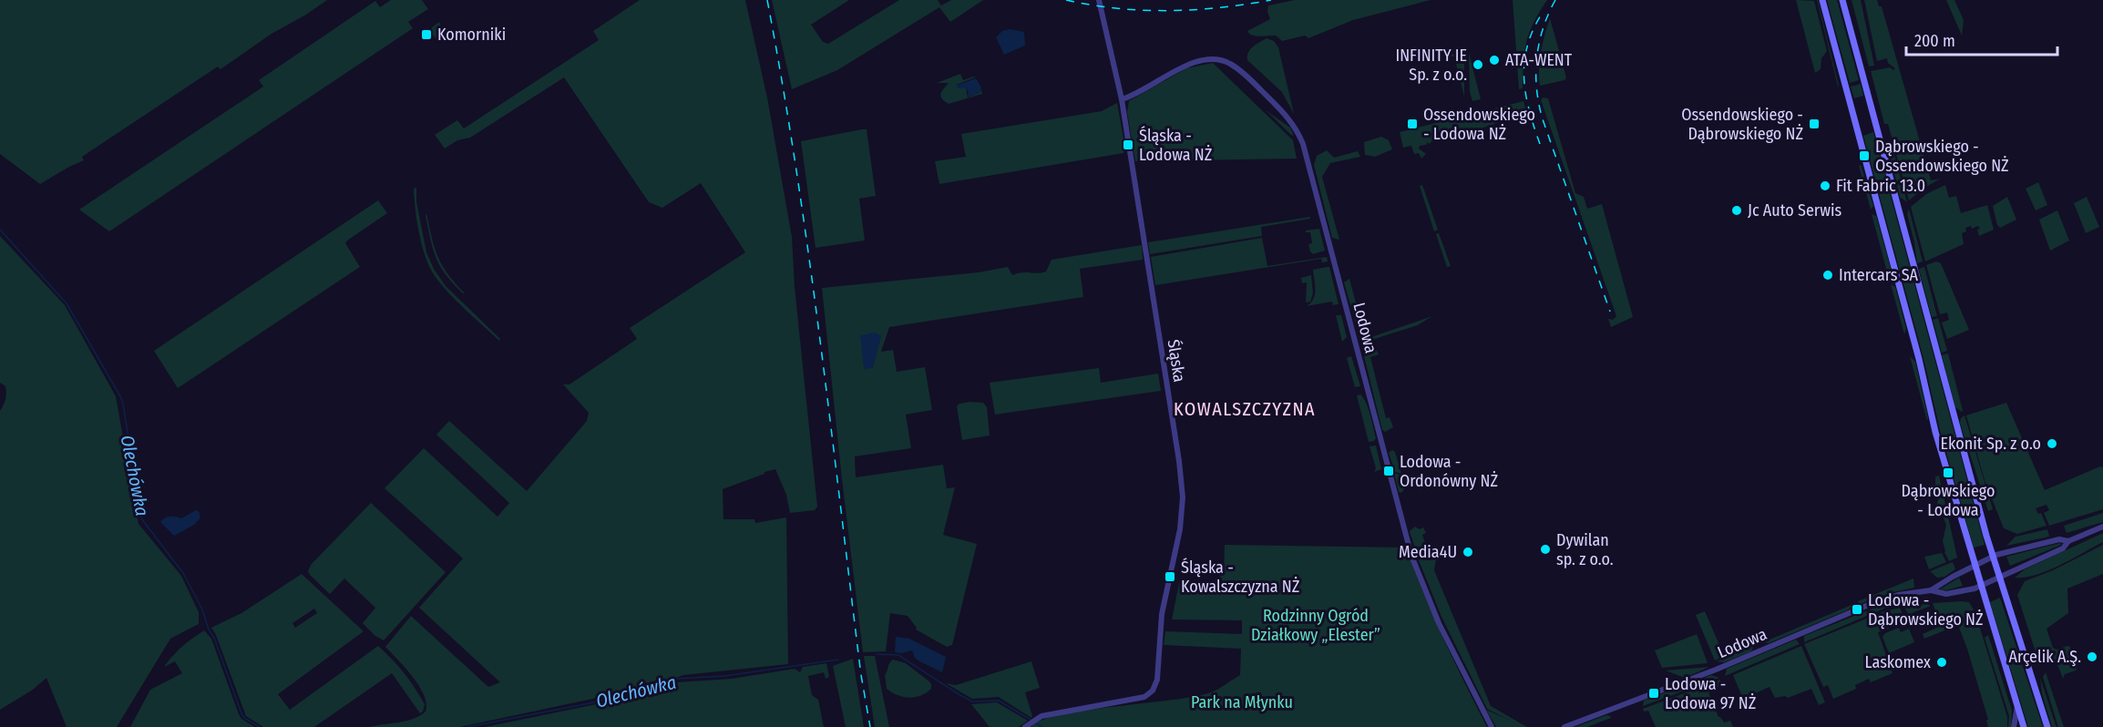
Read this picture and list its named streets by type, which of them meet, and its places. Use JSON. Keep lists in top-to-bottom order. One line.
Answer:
{"streets":{"street":["Lodowa","Śląska"]},"crossings":[["Lodowa","Śląska"]],"districts":["KOWALSZCZYZNA"],"water":["Olechówka"],"parks":["Rodzinny Ogród Działkowy „Elester”","Park na Młynku"],"places":{"transit":["Komorniki","Ossendowskiego - Lodowa NŻ","Ossendowskiego - Dąbrowskiego NŻ","Śląska - Lodowa NŻ","Dąbrowskiego - Ossendowskiego NŻ","Lodowa - Ordonówny NŻ","Dąbrowskiego - Lodowa","Śląska - Kowalszczyzna NŻ","Lodowa - Dąbrowskiego NŻ","Lodowa - Lodowa 97 NŻ"],"other":["ATA-WENT","INFINITY IE Sp. z o.o.","Fit Fabric 13.0","Jc Auto Serwis","Intercars SA","Ekonit Sp. z o.o","Dywilan sp. z o.o.","Media4U","Arçelik A.Ş.","Laskomex"]},"scale_bar":"200 m"}
